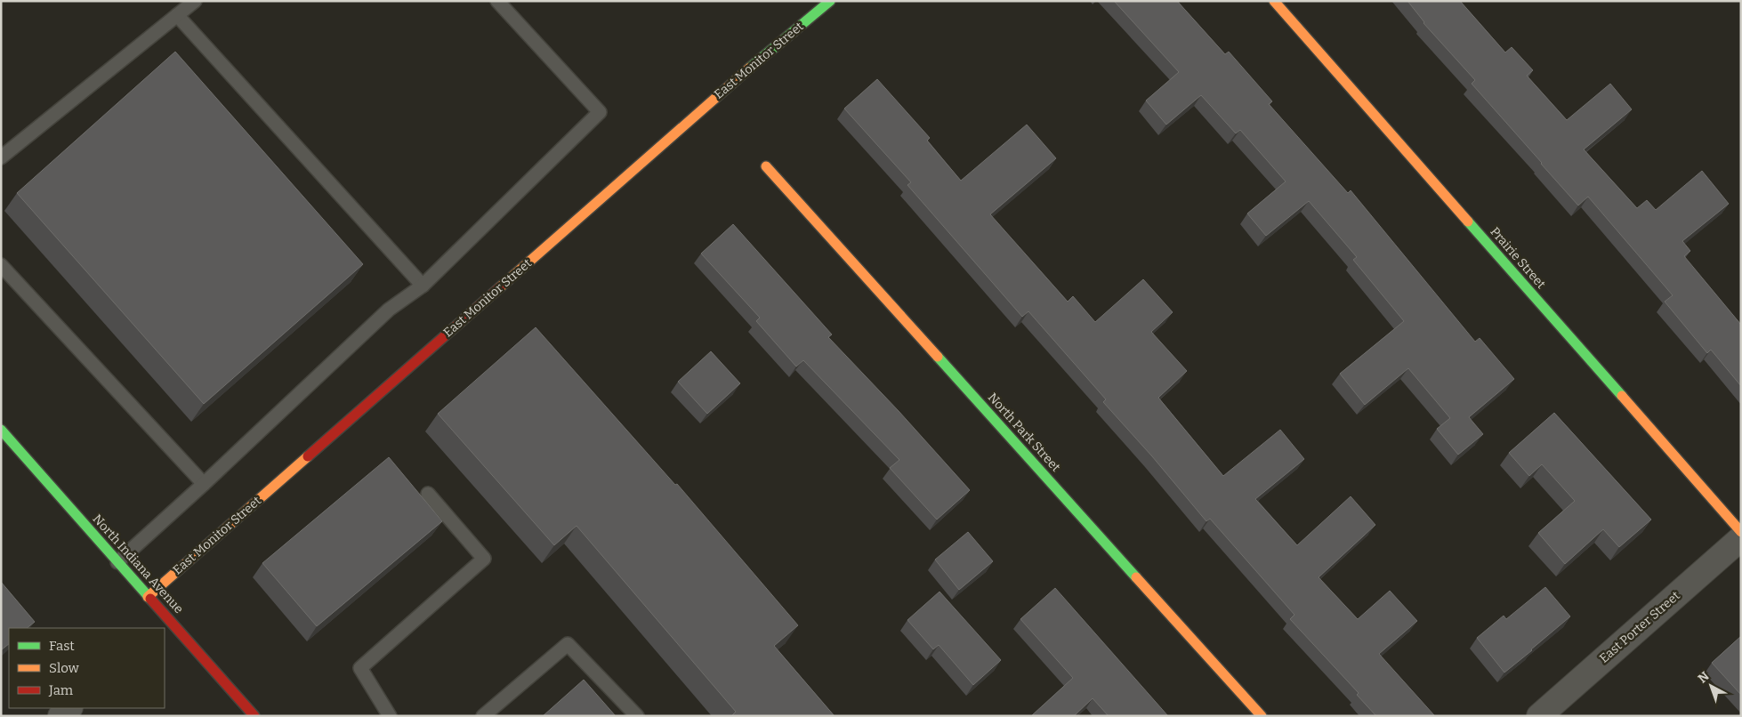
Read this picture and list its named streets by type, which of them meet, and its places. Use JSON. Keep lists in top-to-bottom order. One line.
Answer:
{"streets":{"street":["East Monitor Street","Prairie Street","North Park Street","North Indiana Avenue","East Porter Street"]},"crossings":[["East Monitor Street","North Indiana Avenue"]],"legend":["Fast","Slow","Jam"],"north":"top left"}
